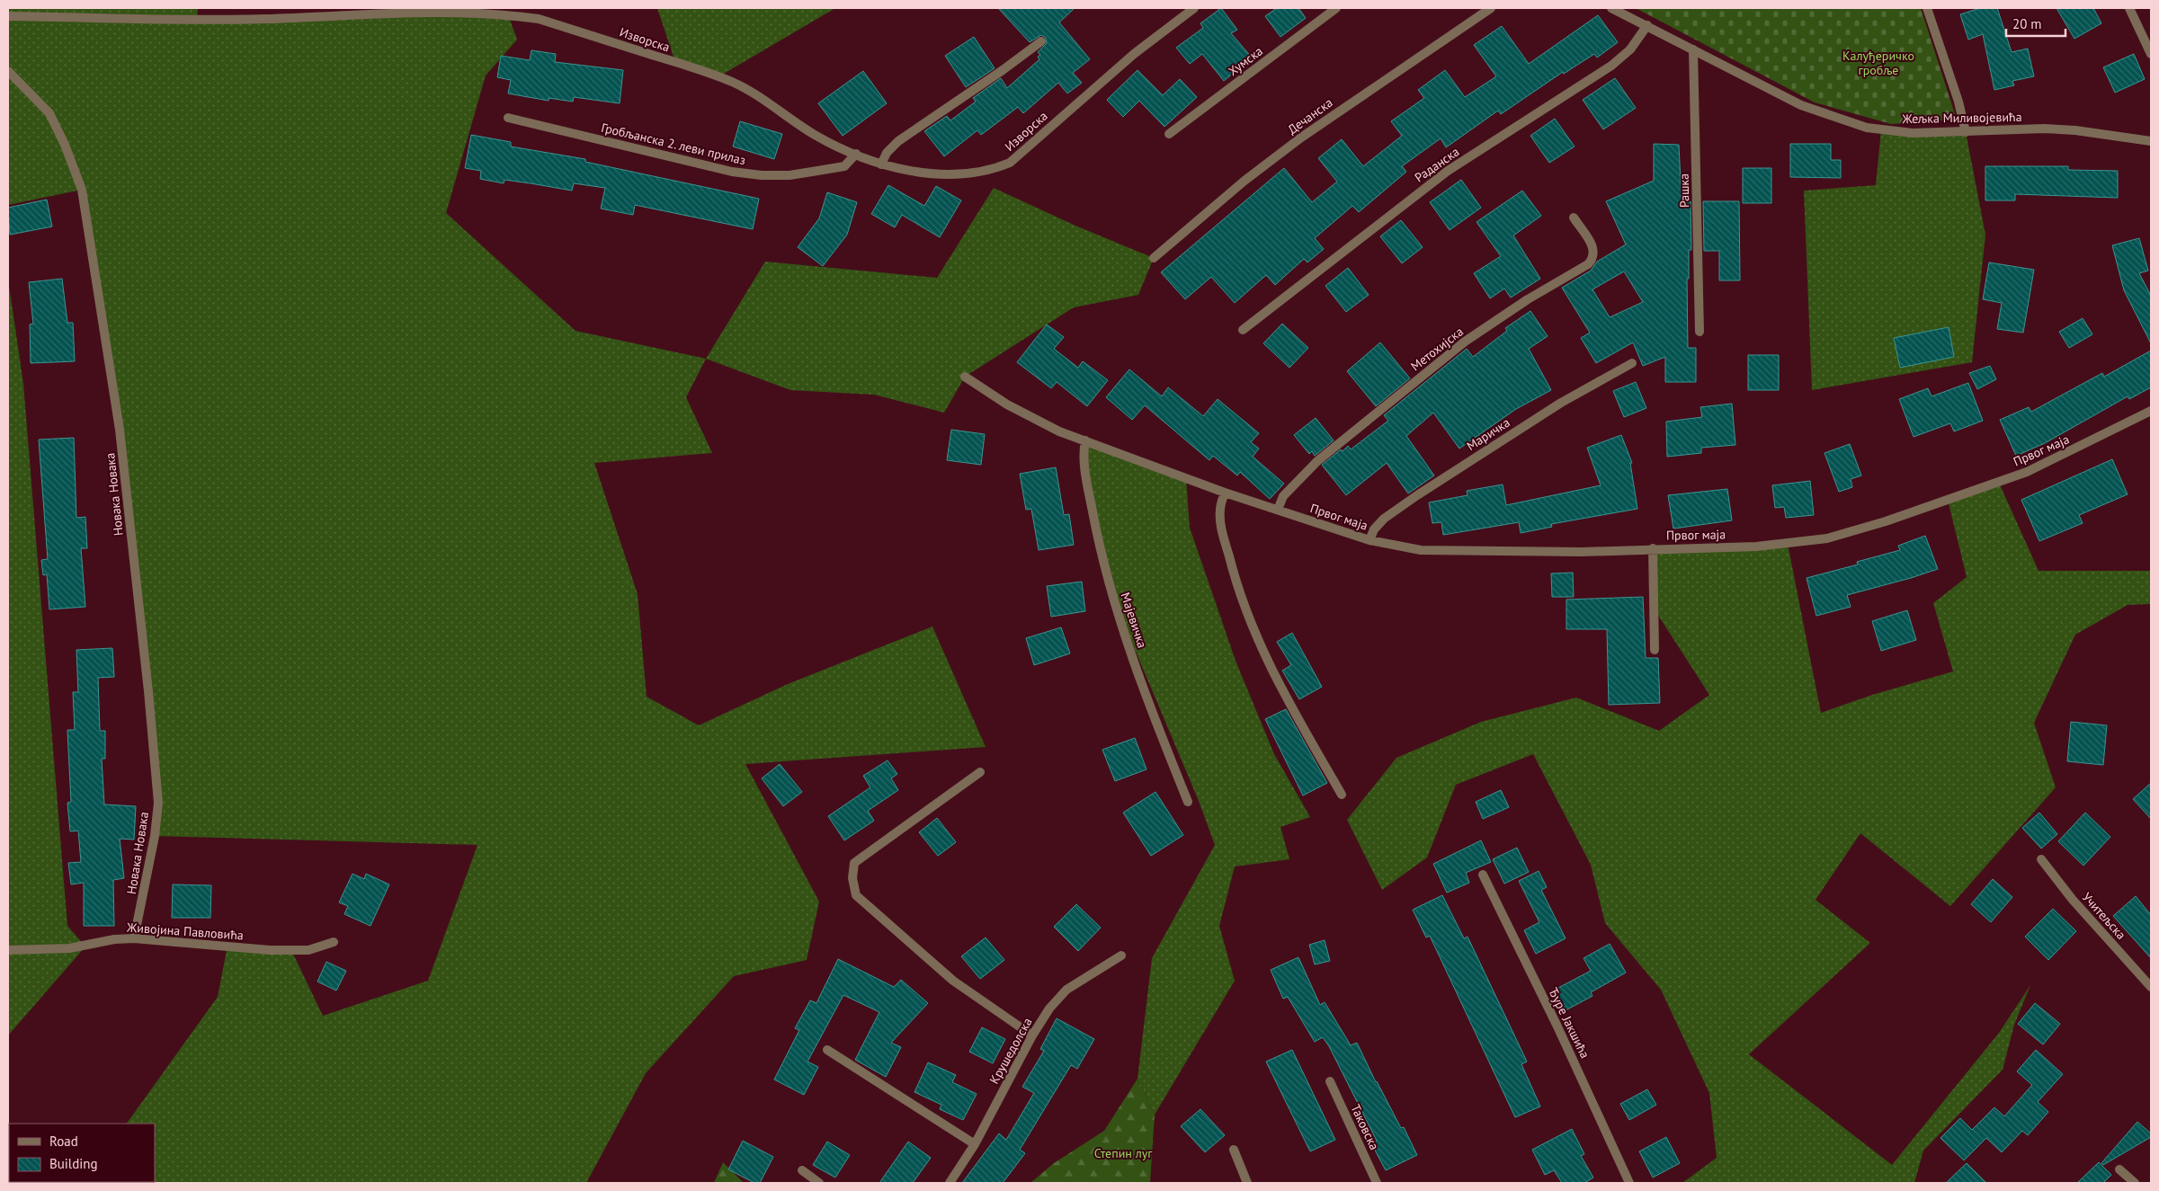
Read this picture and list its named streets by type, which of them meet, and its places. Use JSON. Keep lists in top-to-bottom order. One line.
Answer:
{"streets":{"street":["Изворска","Хумска","Дечанска","Жељка Миливојевића","Гробљанска 2. леви прилаз","Раданска","Рашка","Метохијска","Маричка","Првог маја","Новака Новака","Мајевичка","Учитељска","Живојина Павловића","Ђуре Јакшића","Крушедолска","Таковска"]},"crossings":[["Изворска","Гробљанска 2. леви прилаз"],["Жељка Миливојевића","Раданска"],["Жељка Миливојевића","Рашка"],["Метохијска","Првог маја"],["Маричка","Првог маја"],["Првог маја","Мајевичка"],["Новака Новака","Живојина Павловића"]],"parks":["Калуђеричко гробље","Степин луг"],"legend":["Road","Building"],"scale_bar":"20 m"}
